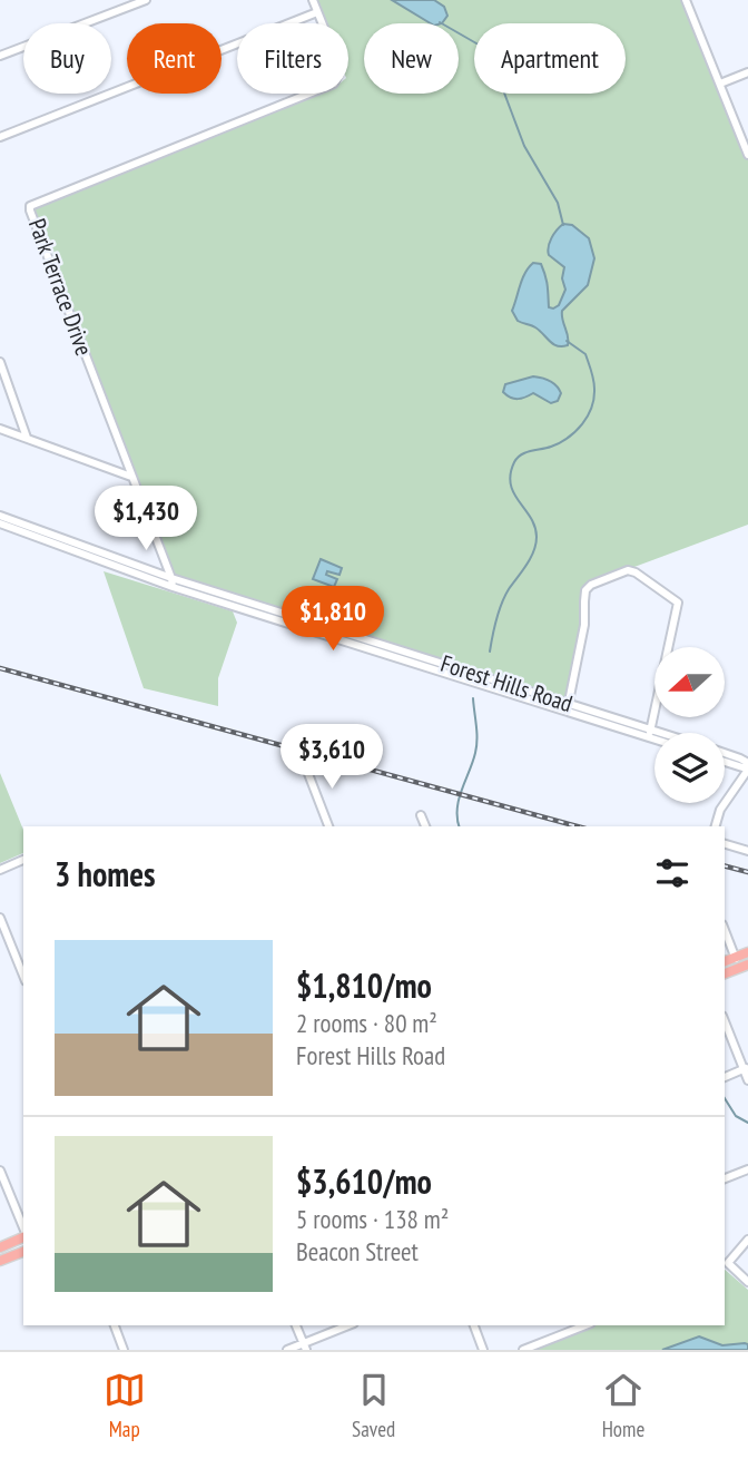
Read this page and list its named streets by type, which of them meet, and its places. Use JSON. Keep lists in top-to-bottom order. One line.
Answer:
{"streets":{"street":["Park Terrace Drive","Forest Hills Road"]},"crossings":[["Park Terrace Drive","Forest Hills Road"]],"north":"left","page":{"chip":["Buy","Rent","Filters","New","Apartment"],"price":["$1,430","$1,810","$3,610"],"heading":"3 homes","list":[{"name":"$1,810/mo","note":"2 rooms · 80 m² · Forest Hills Road"},{"name":"$3,610/mo","note":"5 rooms · 138 m² · Beacon Street"}],"tabs":["Map","Saved","Home"]}}
